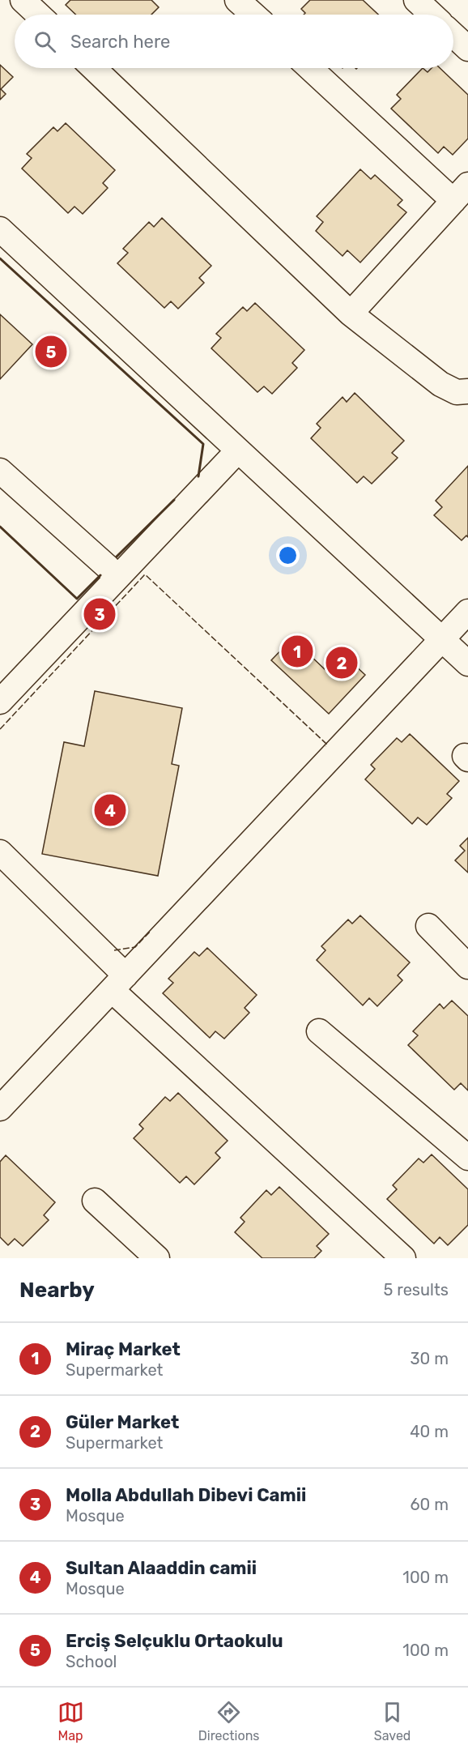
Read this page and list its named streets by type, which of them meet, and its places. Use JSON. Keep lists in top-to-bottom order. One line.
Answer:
{"page":{"search":"Search here","pins":["5","3","1","2","4"],"heading":["Nearby","5 results"],"list":[{"mark":"1","name":"Miraç Market","note":"Supermarket","value":"30 m"},{"mark":"2","name":"Güler Market","note":"Supermarket","value":"40 m"},{"mark":"3","name":"Molla Abdullah Dibevi Camii","note":"Mosque","value":"60 m"},{"mark":"4","name":"Sultan Alaaddin camii","note":"Mosque","value":"100 m"},{"mark":"5","name":"Erciş Selçuklu Ortaokulu","note":"School","value":"100 m"}],"nav":["Map","Directions","Saved"]}}
